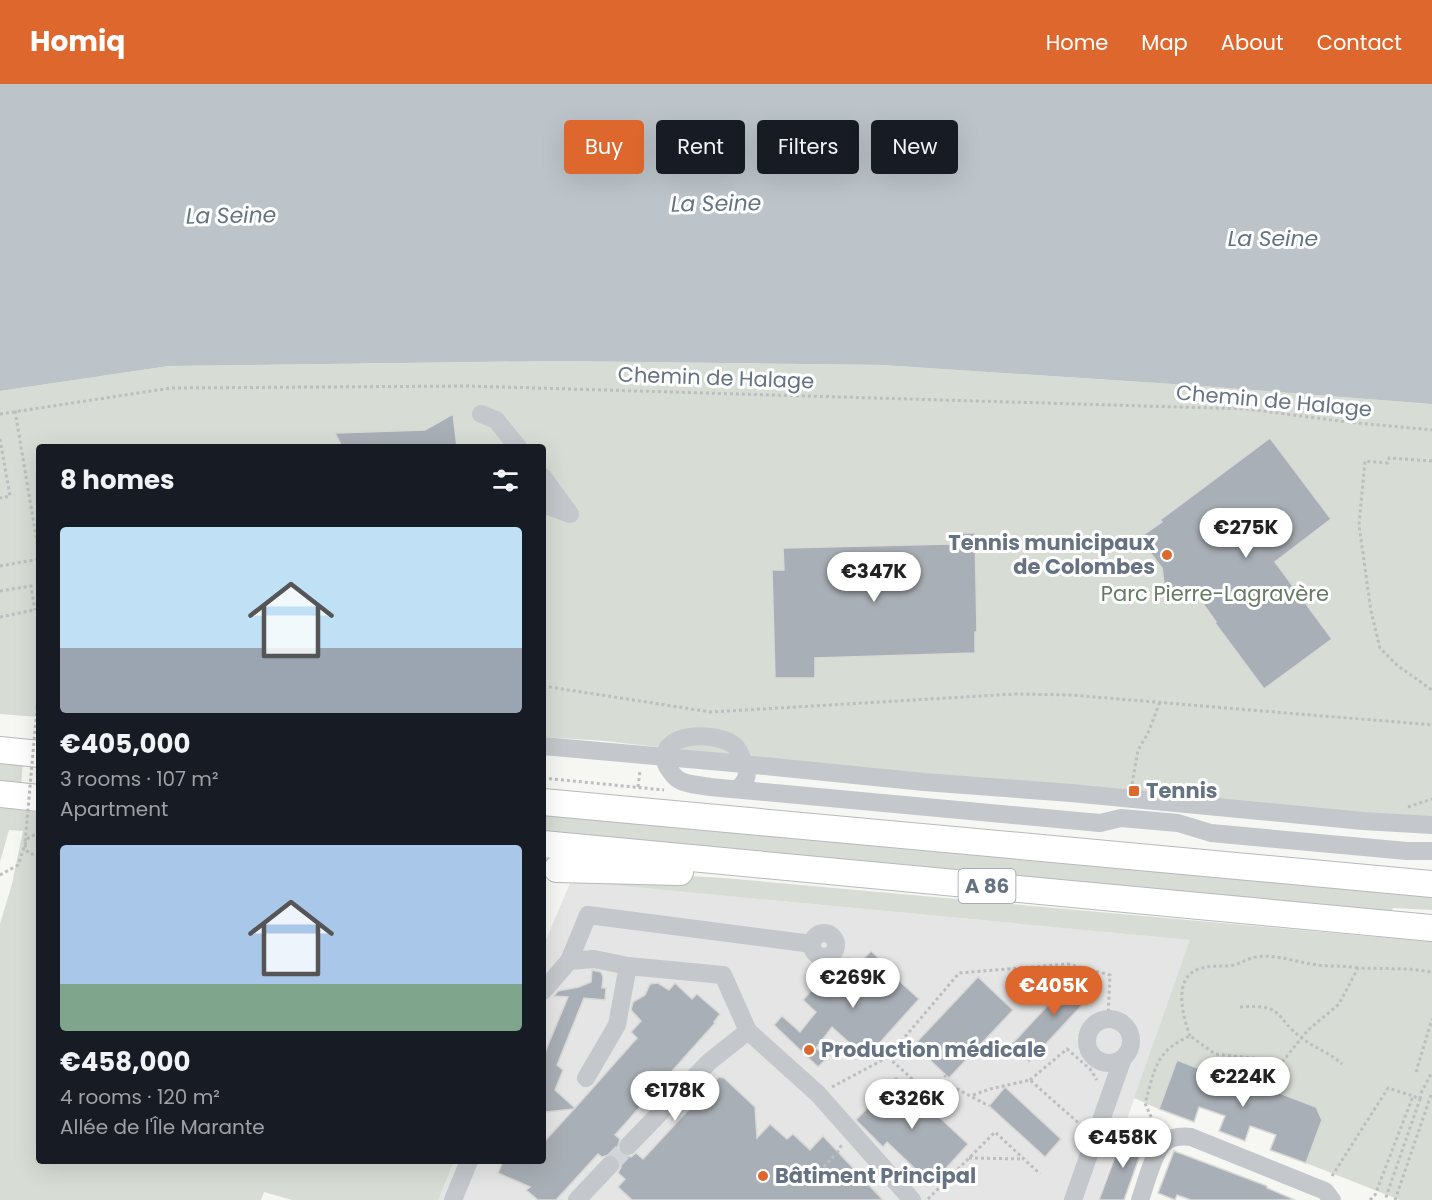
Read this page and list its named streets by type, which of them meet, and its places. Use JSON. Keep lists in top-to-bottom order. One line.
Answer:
{"streets":{"highway":["A 86"],"path":["Chemin de Halage"]},"water":["La Seine"],"parks":["Parc Pierre-Lagravère"],"places":{"other":["Tennis municipaux de Colombes","Production médicale","Bâtiment Principal"],"transit":["Tennis"]},"page":{"header":"Homiq","nav":["Home","Map","About","Contact"],"chip":["Buy","Rent","Filters","New"],"heading":"8 homes","price":["€275K","€347K","€269K","€405K","€224K","€178K","€326K","€458K"],"list":[{"name":"€405,000","note":"3 rooms · 107 m² · Apartment"},{"name":"€458,000","note":"4 rooms · 120 m² · Allée de l'Île Marante"}]}}
